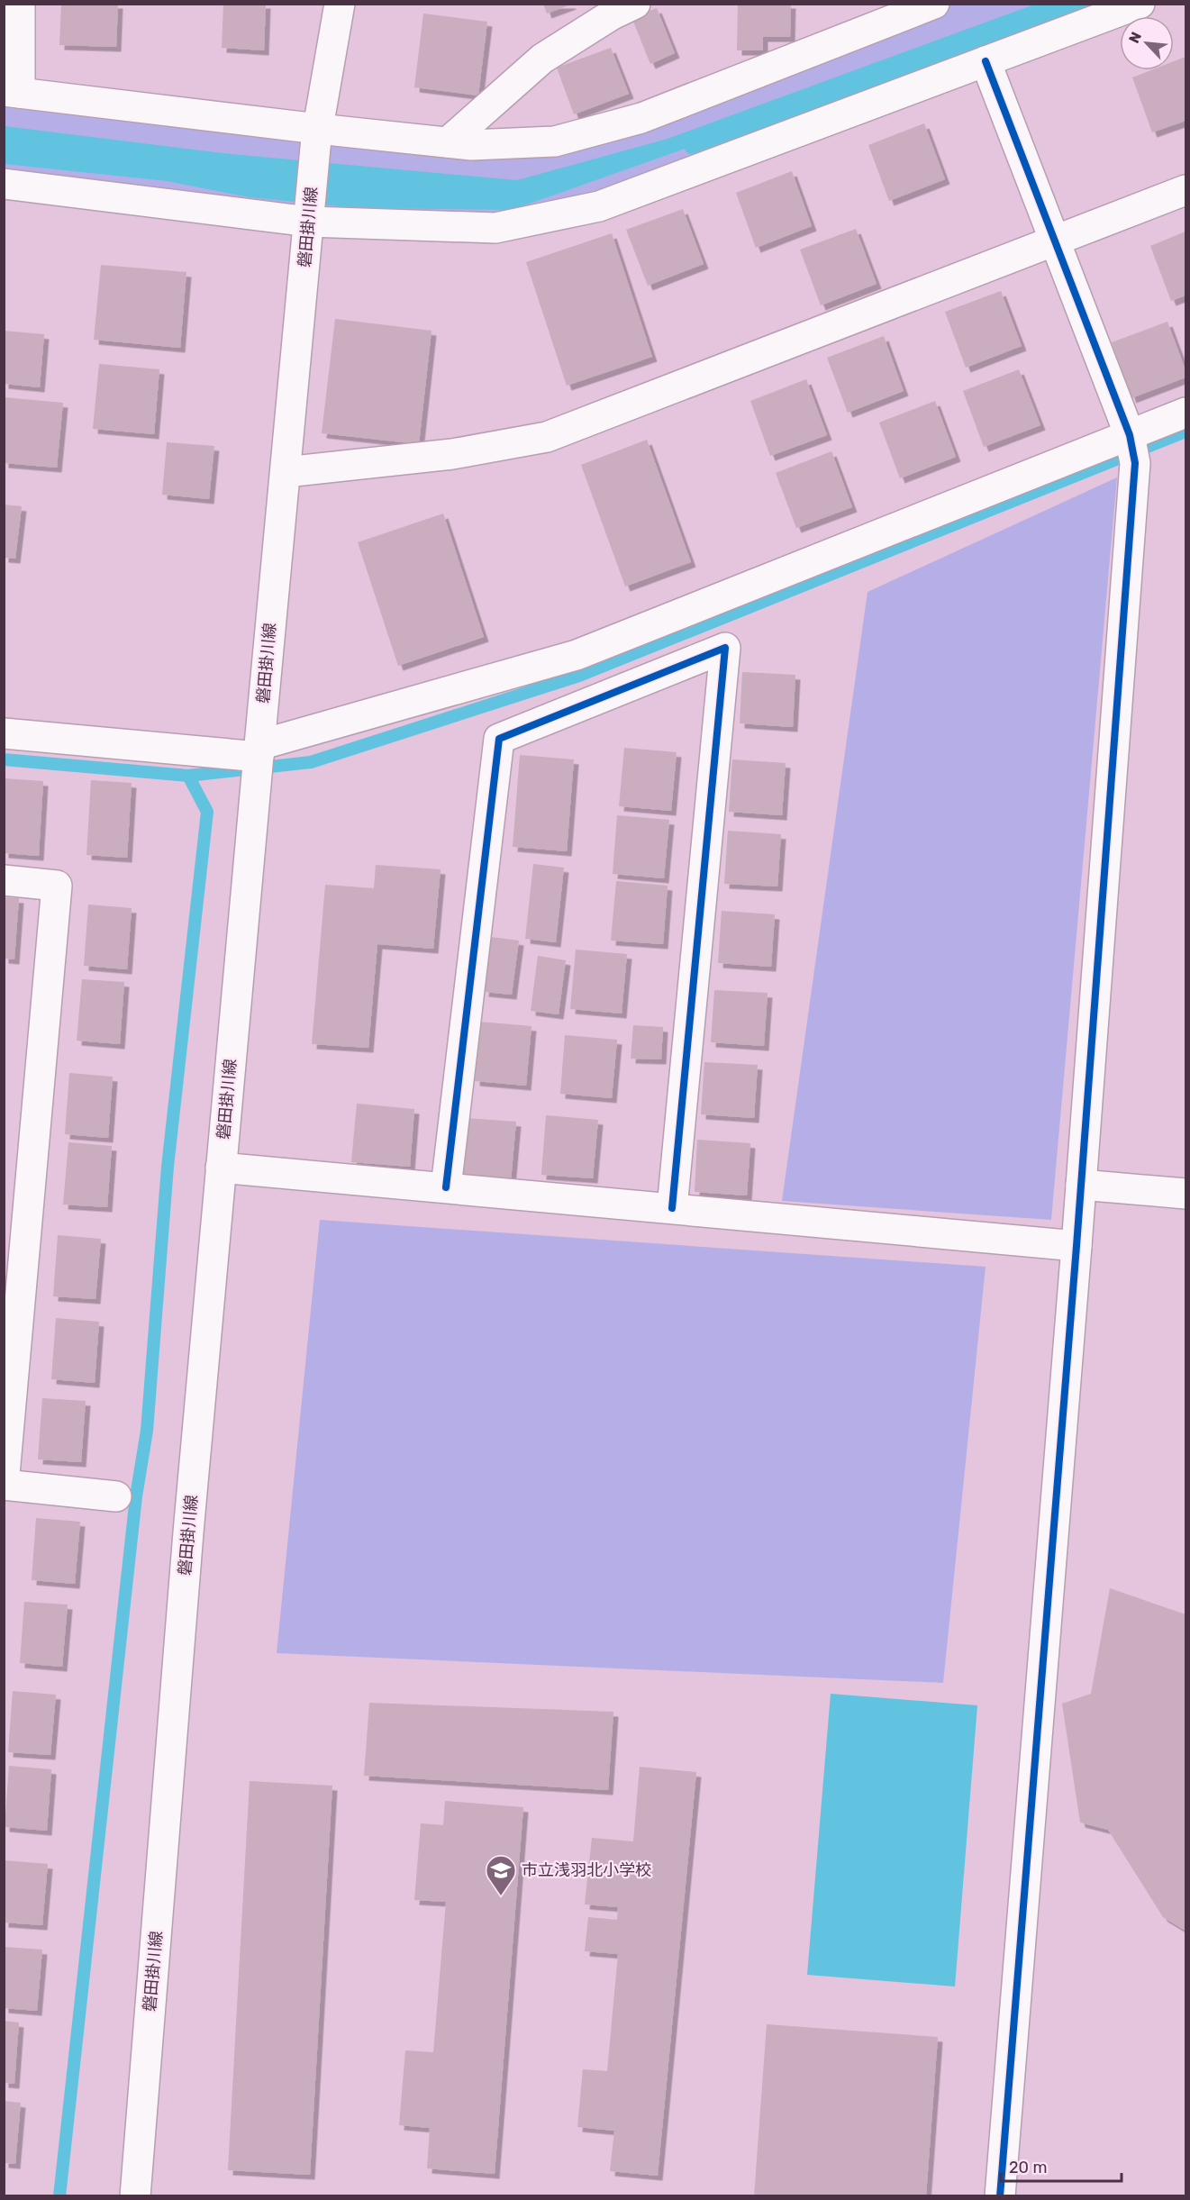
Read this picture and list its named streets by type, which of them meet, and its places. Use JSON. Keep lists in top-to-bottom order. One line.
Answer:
{"streets":{"street":["磐田掛川線"]},"places":{"school or university":["市立浅羽北小学校"]},"scale_bar":"20 m","north":"top left"}
